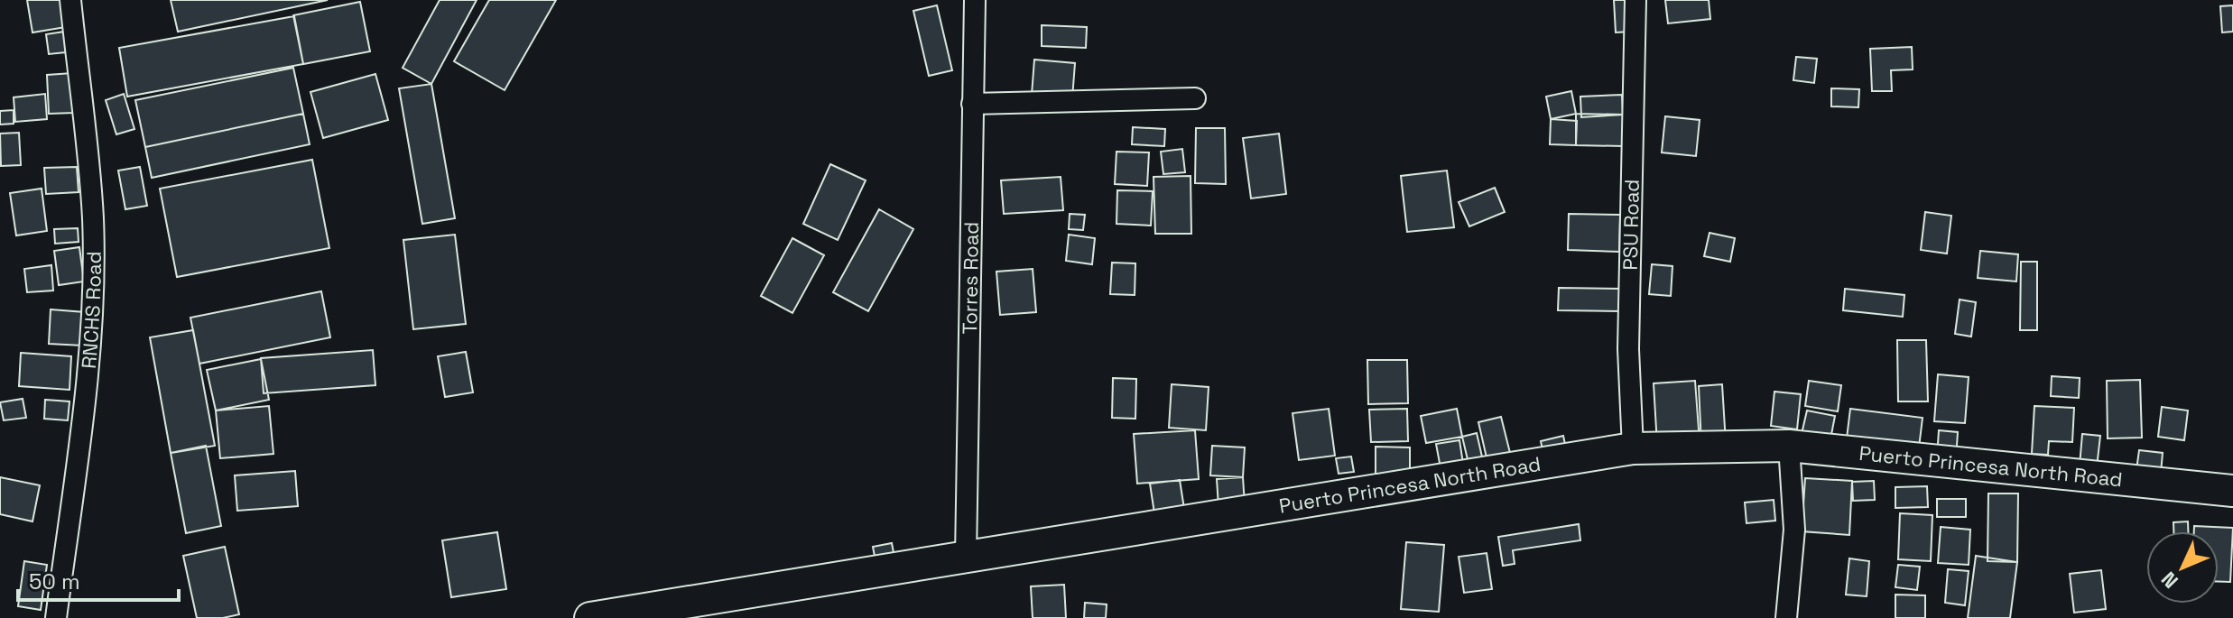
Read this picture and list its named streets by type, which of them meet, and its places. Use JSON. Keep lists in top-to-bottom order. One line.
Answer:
{"streets":{"main road":["Puerto Princesa North Road"],"street":["PSU Road","Torres Road","RNCHS Road"]},"crossings":[["PSU Road","Puerto Princesa North Road"],["Torres Road","Puerto Princesa North Road"]],"scale_bar":"50 m","north":"bottom left"}
